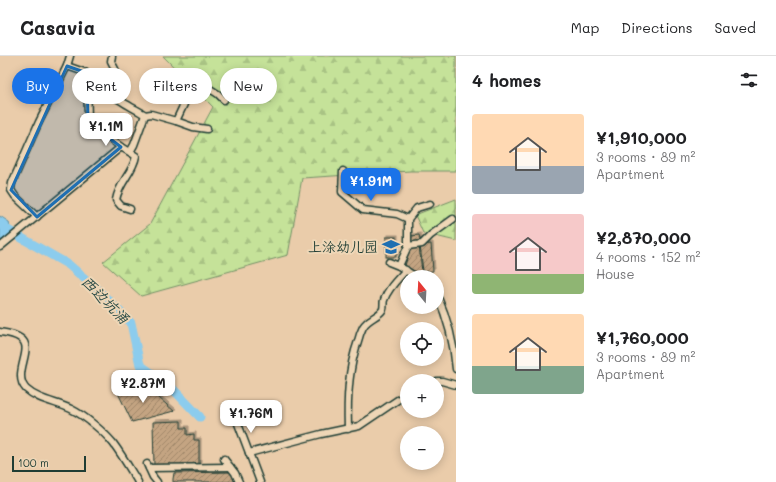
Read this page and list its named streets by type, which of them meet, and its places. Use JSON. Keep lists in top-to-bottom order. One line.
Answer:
{"water":["西边坑涌"],"places":{"school or university":["上涂幼儿园"]},"scale_bar":"100 m","north":"top","page":{"header":"Casavia","nav":["Map","Directions","Saved"],"heading":"4 homes","chip":["Buy","Rent","Filters","New"],"list":[{"name":"¥1,910,000","note":"3 rooms · 89 m² · Apartment"},{"name":"¥2,870,000","note":"4 rooms · 152 m² · House"},{"name":"¥1,760,000","note":"3 rooms · 89 m² · Apartment"}],"price":["¥1.1M","¥1.91M","¥2.87M","¥1.76M"],"map_buttons":["+","−"],"scale":"100 m"}}
